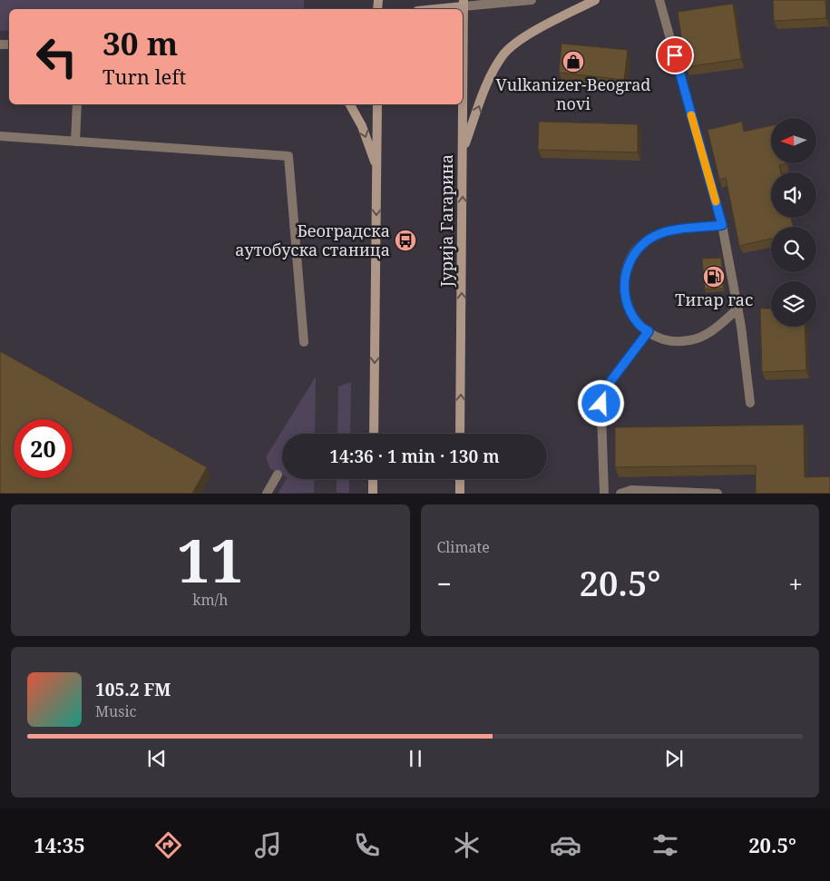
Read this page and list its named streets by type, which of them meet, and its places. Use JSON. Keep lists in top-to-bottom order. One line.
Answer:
{"streets":{"main road":["Јурија Гагарина"]},"one_way":["Јурија Гагарина"],"places":{"shop":["Vulkanizer-Beograd novi"],"bus stop":["Београдска аутобуска станица"],"fuel station":["Тигар гас"]},"north":"left","page":{"turn":["30 m","Turn left"],"limit":"20","trip":"14:36 · 1 min · 130 m","tile":[["11","km/h"],"Climate"],"heat":["−","20.5°","+"],"song":["105.2 FM","Music"],"tabs":["14:35","20.5°"]}}
